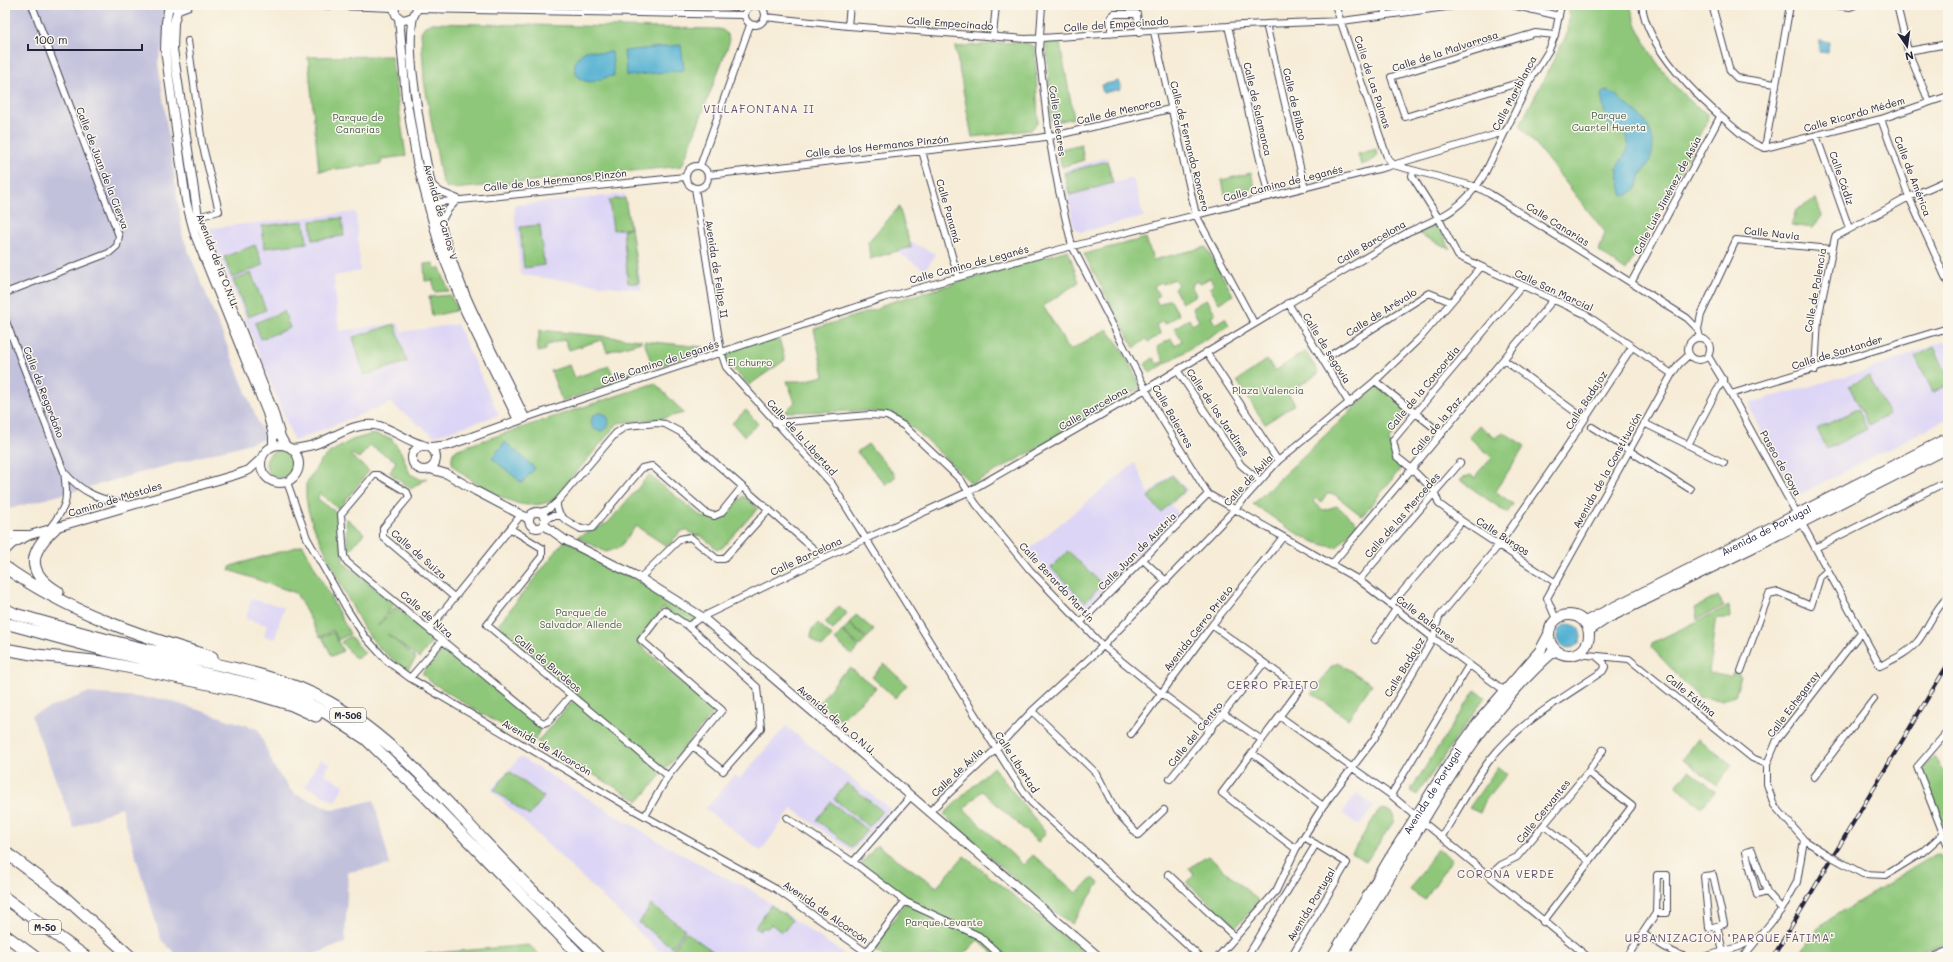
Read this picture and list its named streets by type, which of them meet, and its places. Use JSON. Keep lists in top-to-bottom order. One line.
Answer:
{"streets":{"highway":["M-506","M-50"],"main road":["Avenida de Portugal"],"street":["Calle Empecinado","Calle del Empecinado","Calle de la Malvarrosa","Calle de Las Palmas","Calle Mariblanca","Calle de Bilbao","Calle de Salamanca","Calle de Menorca","Calle Ricardo Médem","Calle Baleares","Calle de los Hermanos Pinzón","Calle de Fernando Roncero","Calle de Juan de la Cierva","Calle de América","Calle Cádiz","Calle Camino de Leganés","Calle Luis Jiménez de Asúa","Calle Panamá","Avenida de Carlos V","Calle Canarias","Calle Navia","Calle Barcelona","Avenida de la O.N.U.","Avenida de Felipe II","Calle San Marcial","Calle de Palencia","Calle de Arévalo","Calle de segovia","Calle de Santander","Calle de la Concordia","Calle de Regordoño","Calle Badajoz","Calle de los Jardines","Calle de la Paz","Calle de la Libertad","Paseo de Goya","Avenida de la Constitución","Calle de Ávila","Camino de Móstoles","Calle de las Mercedes","Calle Burgos","Calle Juan de Austria","Calle de Suiza","Calle Berardo Martín","Calle de Niza","Avenida Cerro Prieto","Calle de Burdeos","Calle Fátima","Calle Echegaray","Calle del Centro","Avenida de Alcorcón","Calle Libertad","Calle Cervantes","Avenida Portugal"]},"crossings":[["Calle Empecinado","Calle del Empecinado"],["Calle Empecinado","Calle Baleares"],["Calle del Empecinado","Calle de Las Palmas"],["Calle del Empecinado","Calle de Bilbao"],["Calle del Empecinado","Calle de Salamanca"],["Calle del Empecinado","Calle Baleares"],["Calle del Empecinado","Calle de Fernando Roncero"],["Calle de la Malvarrosa","Calle Mariblanca"],["Calle de Las Palmas","Calle Camino de Leganés"],["Calle de Las Palmas","Calle Canarias"],["Calle Mariblanca","Calle Camino de Leganés"],["Calle Mariblanca","Calle Canarias"],["Calle Mariblanca","Calle Barcelona"],["Calle de Bilbao","Calle Camino de Leganés"],["Calle de Salamanca","Calle Camino de Leganés"],["Calle de Menorca","Calle Baleares"],["Calle de Menorca","Calle de los Hermanos Pinzón"],["Calle de Menorca","Calle de Fernando Roncero"],["Calle Ricardo Médem","Calle de América"],["Calle Ricardo Médem","Calle Cádiz"],["Calle Baleares","Calle de los Hermanos Pinzón"],["Calle Baleares","Calle Camino de Leganés"],["Calle Baleares","Calle Barcelona"],["Calle Baleares","Calle Badajoz"],["Calle Baleares","Calle de la Paz"],["Calle Baleares","Calle de Ávila"],["Calle Baleares","Calle de las Mercedes"],["Calle Baleares","Avenida de Portugal"],["Calle Baleares","Calle Juan de Austria"],["Calle Baleares","Avenida Cerro Prieto"],["Calle de los Hermanos Pinzón","Calle Panamá"],["Calle de los Hermanos Pinzón","Avenida de Carlos V"],["Calle de los Hermanos Pinzón","Avenida de Felipe II"],["Calle de Fernando Roncero","Calle Camino de Leganés"],["Calle de Fernando Roncero","Calle Barcelona"],["Calle Cádiz","Calle de Palencia"],["Calle Camino de Leganés","Calle Panamá"],["Calle Camino de Leganés","Avenida de Carlos V"],["Calle Camino de Leganés","Calle Canarias"],["Calle Camino de Leganés","Avenida de Felipe II"],["Calle Camino de Leganés","Calle de la Libertad"],["Calle Luis Jiménez de Asúa","Calle Canarias"],["Calle Canarias","Calle Navia"],["Calle Canarias","Calle Barcelona"],["Calle Navia","Calle de Palencia"],["Calle Barcelona","Avenida de la O.N.U."],["Calle Barcelona","Calle San Marcial"],["Calle Barcelona","Calle de segovia"],["Calle Barcelona","Calle de los Jardines"],["Calle Barcelona","Calle de la Libertad"],["Calle Barcelona","Calle Berardo Martín"],["Calle Barcelona","Calle Libertad"],["Avenida de la O.N.U.","Calle de Ávila"],["Avenida de la O.N.U.","Camino de Móstoles"],["Avenida de la O.N.U.","Avenida de Alcorcón"],["Avenida de Felipe II","Calle de la Libertad"],["Calle San Marcial","Calle de la Concordia"],["Calle San Marcial","Calle Badajoz"],["Calle San Marcial","Calle de la Paz"],["Calle San Marcial","Avenida de la Constitución"],["Calle San Marcial","Calle de Ávila"],["Calle de Palencia","Calle de Santander"],["Calle de Arévalo","Calle de segovia"],["Calle de Arévalo","Calle de Ávila"],["Calle de segovia","Calle de Ávila"],["Calle de Santander","Paseo de Goya"],["Calle de la Concordia","Calle de la Paz"],["Calle de la Concordia","Calle de las Mercedes"],["Calle de la Concordia","Calle Burgos"],["Calle Badajoz","Calle Burgos"],["Calle Badajoz","Avenida Portugal"],["Calle de los Jardines","Calle de Ávila"],["Calle de la Libertad","Calle Berardo Martín"],["Calle de la Libertad","Calle Libertad"],["Paseo de Goya","Avenida de la Constitución"],["Paseo de Goya","Avenida de Portugal"],["Paseo de Goya","Calle Echegaray"],["Avenida de la Constitución","Avenida de Portugal"],["Avenida de la Constitución","Calle Burgos"],["Calle de Ávila","Calle Berardo Martín"],["Calle de Ávila","Calle Libertad"],["Camino de Móstoles","Avenida de Alcorcón"],["Calle Juan de Austria","Calle Berardo Martín"],["Calle de Suiza","Calle de Niza"],["Calle Berardo Martín","Avenida Cerro Prieto"],["Calle Berardo Martín","Calle del Centro"],["Calle de Niza","Calle de Burdeos"],["Calle Fátima","Calle Echegaray"]],"districts":["VILLAFONTANA II","CERRO PRIETO","CORONA VERDE","URBANIZACIÓN \"PARQUE FÁTIMA\""],"parks":["Parque Cuartel Huerta","Parque de Canarias","El churro","Plaza Valencia","Parque de Salvador Allende","Parque Levante"],"scale_bar":"100 m","north":"bottom"}
